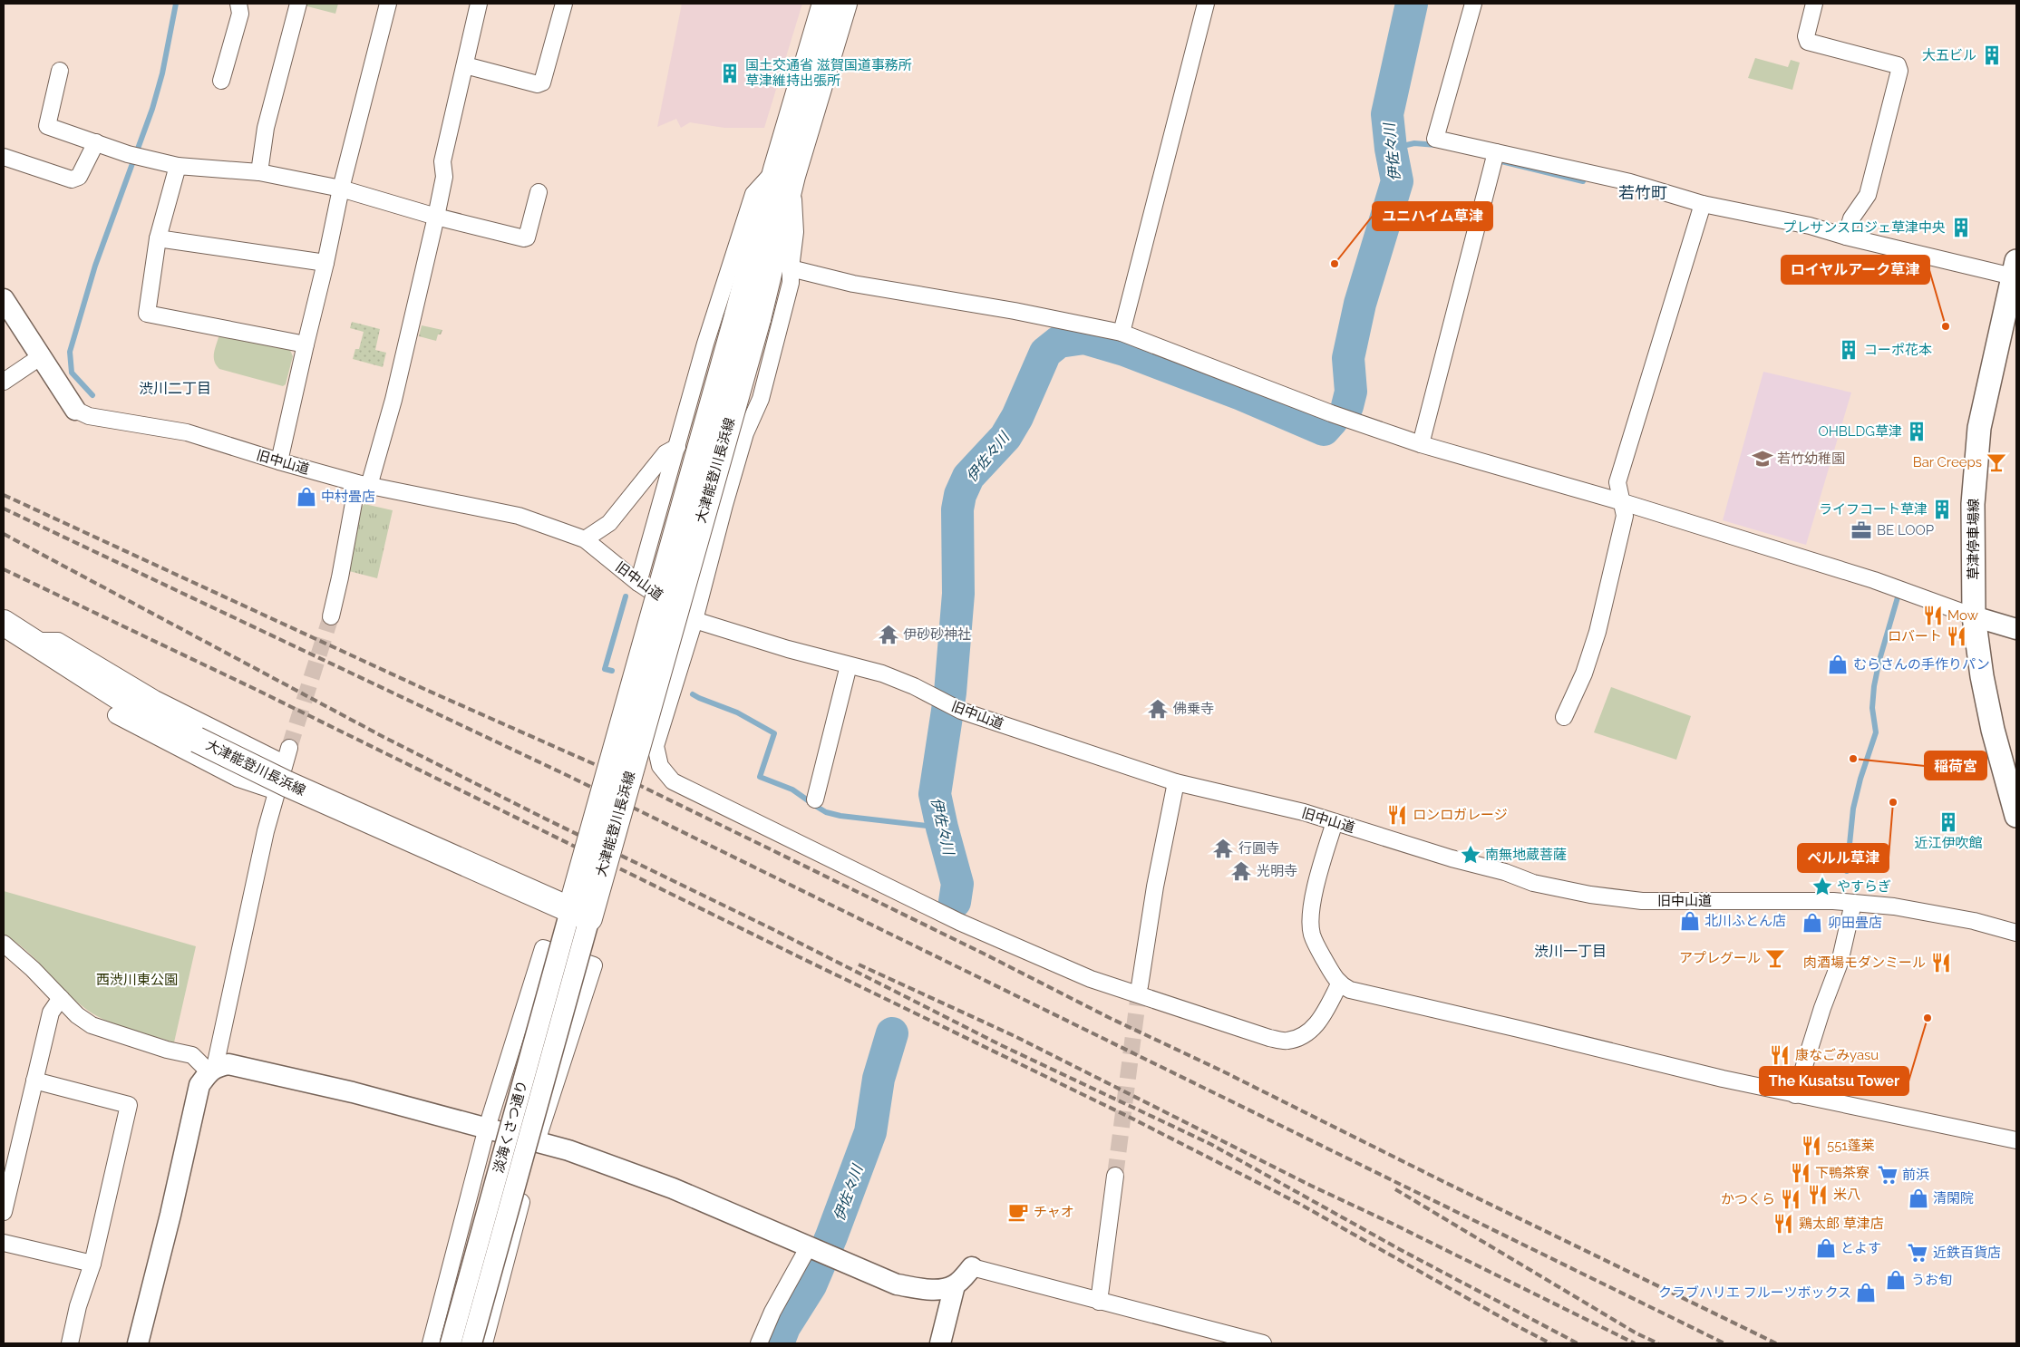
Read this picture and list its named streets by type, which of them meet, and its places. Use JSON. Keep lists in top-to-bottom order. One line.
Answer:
{"streets":{"main road":["大津能登川長浜線","草津停車場線"],"street":["旧中山道","淡海くさつ通り"]},"crossings":[["大津能登川長浜線","淡海くさつ通り"]],"districts":["若竹町","渋川二丁目","渋川一丁目"],"water":["伊佐々川"],"parks":["西渋川東公園"],"places":{"building":["大五ビル","国土交通省 滋賀国道事務所 草津維持出張所","プレサンスロジェ草津中央","コーポ花本","OHBLDG草津","ライフコート草津","近江伊吹館"],"other":["ユニハイム草津","ロイヤルアーク草津","稲荷宮","ペルル草津","The Kusatsu Tower"],"school or university":["若竹幼稚園"],"bar":["Bar Creeps","アプレグール"],"shop":["中村畳店","むらさんの手作りパン","北川ふとん店","卯田畳店","清閑院","とよす","うお旬","クラブハリエ フルーツボックス"],"office":["BE LOOP"],"restaurant":["Mow","ロバート","ロンロガレージ","肉酒場モダンミール","康なごみyasu","551蓬莱","下鴨茶寮","米八","かつくら","鶏太郎 草津店"],"temple":["伊砂砂神社","佛乗寺","行圓寺","光明寺"],"place":["南無地蔵菩薩","やすらぎ"],"supermarket":["前浜","近鉄百貨店"],"cafe":["チャオ"]}}
